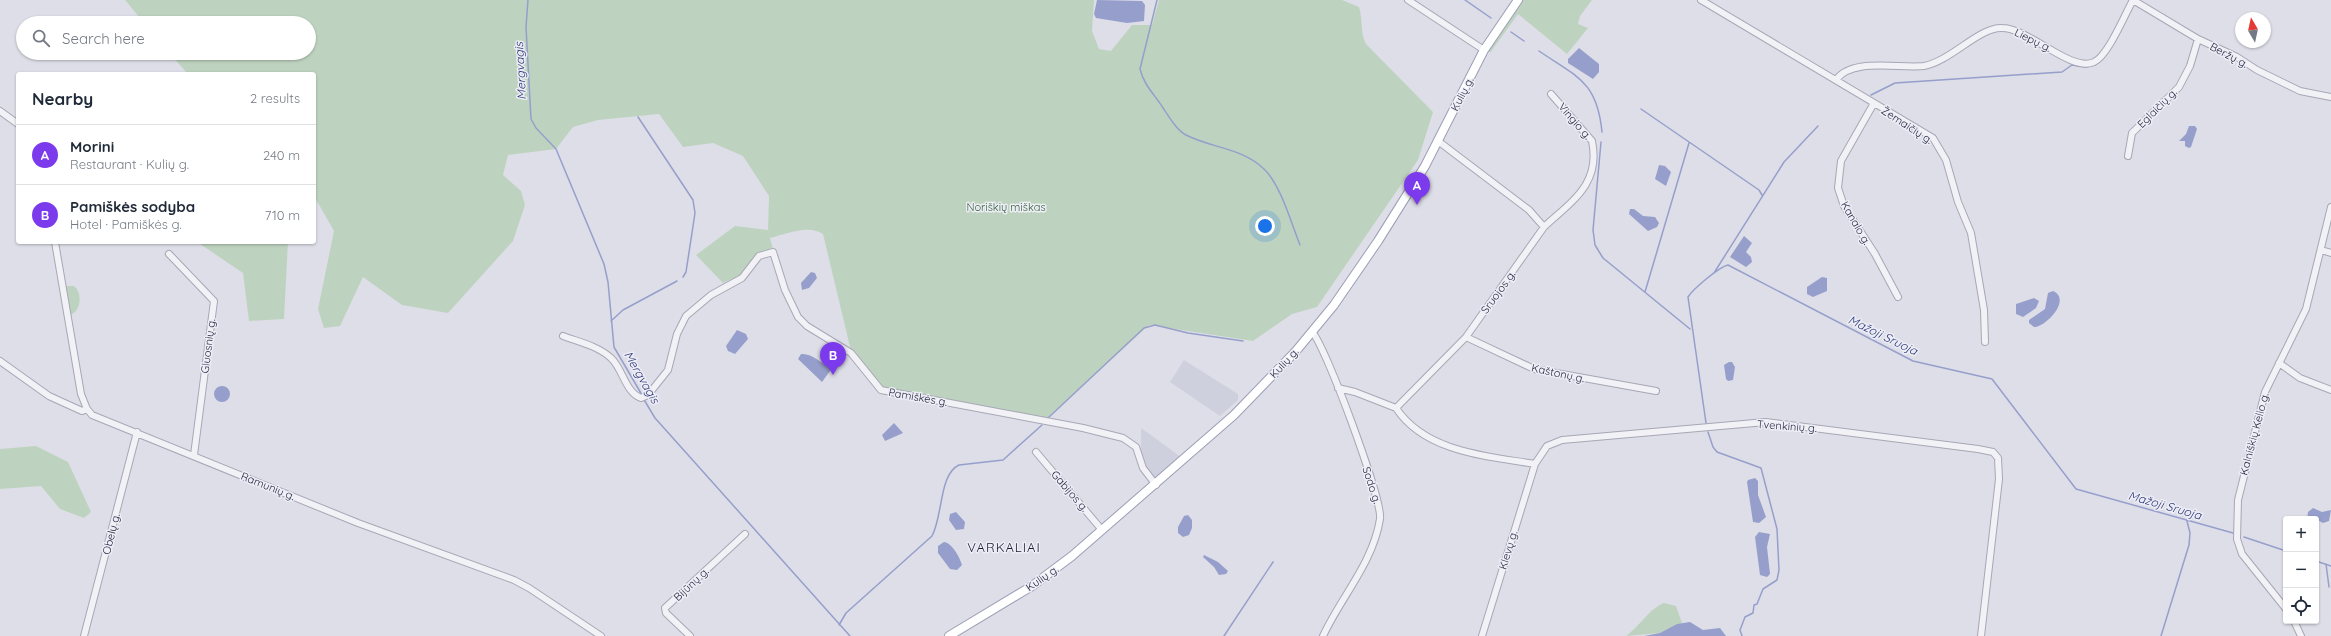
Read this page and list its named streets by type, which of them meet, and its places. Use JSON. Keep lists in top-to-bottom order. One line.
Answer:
{"streets":{"main road":["Kulių g."],"street":["Liepų g.","Beržų g.","Eglaičių g.","Vingio g.","Žemaičių g.","Kanalo g.","Sruojos g.","Gluosnių g.","Kaštonų g.","Pamiškės g.","Tvenkinių g.","Kalniškių Kelio g.","Sodo g.","Ramunių g.","Gabijos g.","Obelų g.","Klevų g.","Bijūnų g."]},"crossings":[["Liepų g.","Beržų g."],["Liepų g.","Žemaičių g."],["Beržų g.","Eglaičių g."],["Kulių g.","Pamiškės g."],["Kulių g.","Sodo g."],["Kulių g.","Gabijos g."],["Vingio g.","Sruojos g."],["Žemaičių g.","Kanalo g."],["Sruojos g.","Kaštonų g."],["Gluosnių g.","Ramunių g."],["Tvenkinių g.","Klevų g."],["Ramunių g.","Obelų g."]],"districts":["VARKALIAI"],"water":["Mergvagis","Mažoji Sruoja"],"parks":["Noriškių miškas"],"north":"top","page":{"search":"Search here","heading":["Nearby","2 results"],"list":[{"mark":"A","name":"Morini","note":"Restaurant · Kulių g.","value":"240 m"},{"mark":"B","name":"Pamiškės sodyba","note":"Hotel · Pamiškės g.","value":"710 m"}],"pins":["A","B"],"map_buttons":["+","−"]}}
